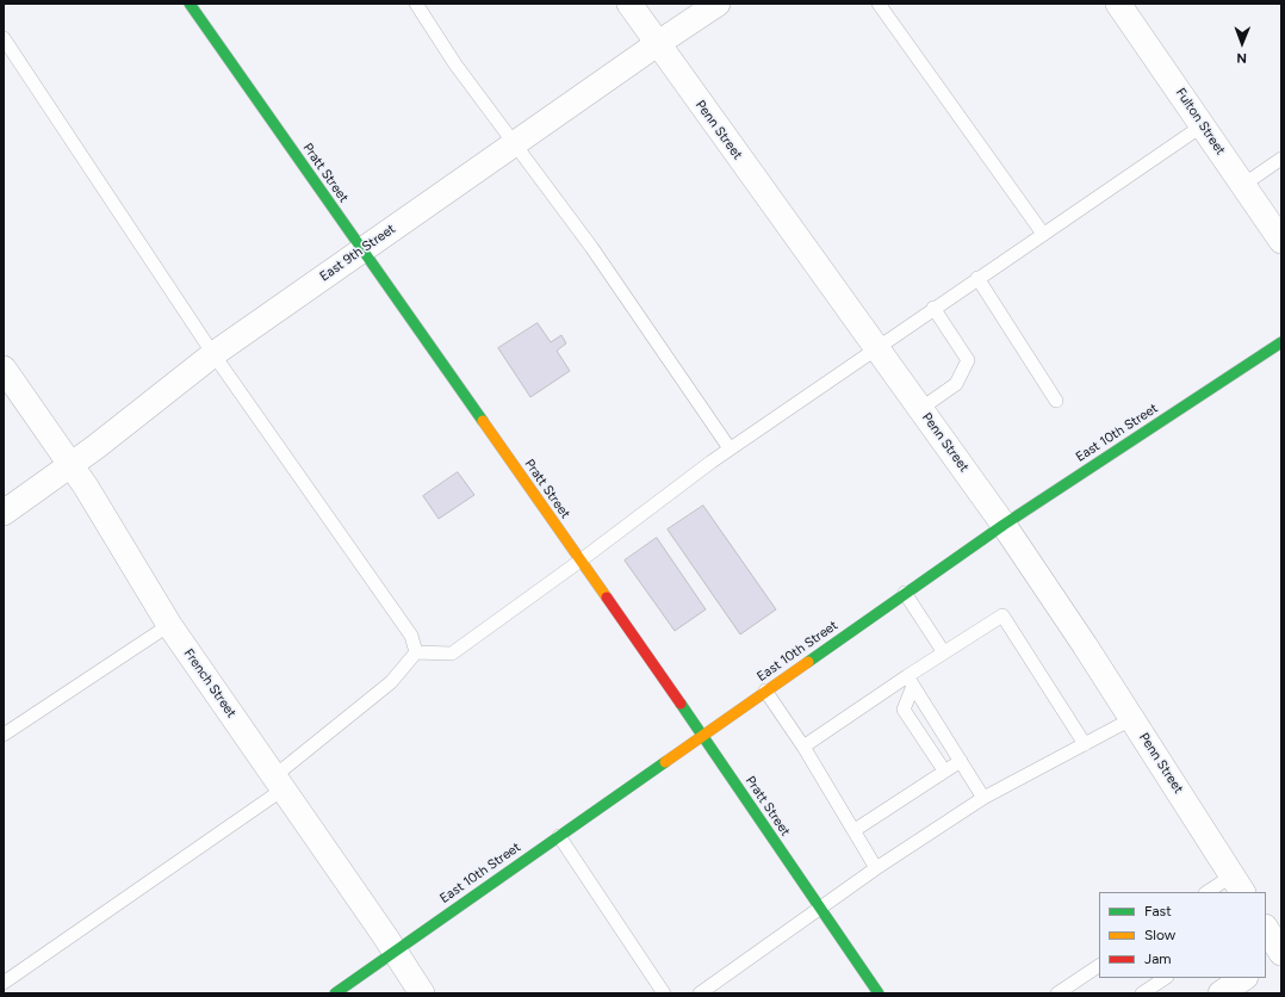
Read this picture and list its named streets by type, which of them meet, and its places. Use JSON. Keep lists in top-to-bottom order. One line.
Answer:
{"streets":{"street":["Fulton Street","Penn Street","Pratt Street","East 9th Street","East 10th Street","French Street"]},"crossings":[["Penn Street","East 9th Street"],["Penn Street","East 10th Street"],["Pratt Street","East 9th Street"],["Pratt Street","East 10th Street"],["East 9th Street","French Street"],["East 10th Street","French Street"]],"legend":["Fast","Slow","Jam"],"north":"bottom"}
